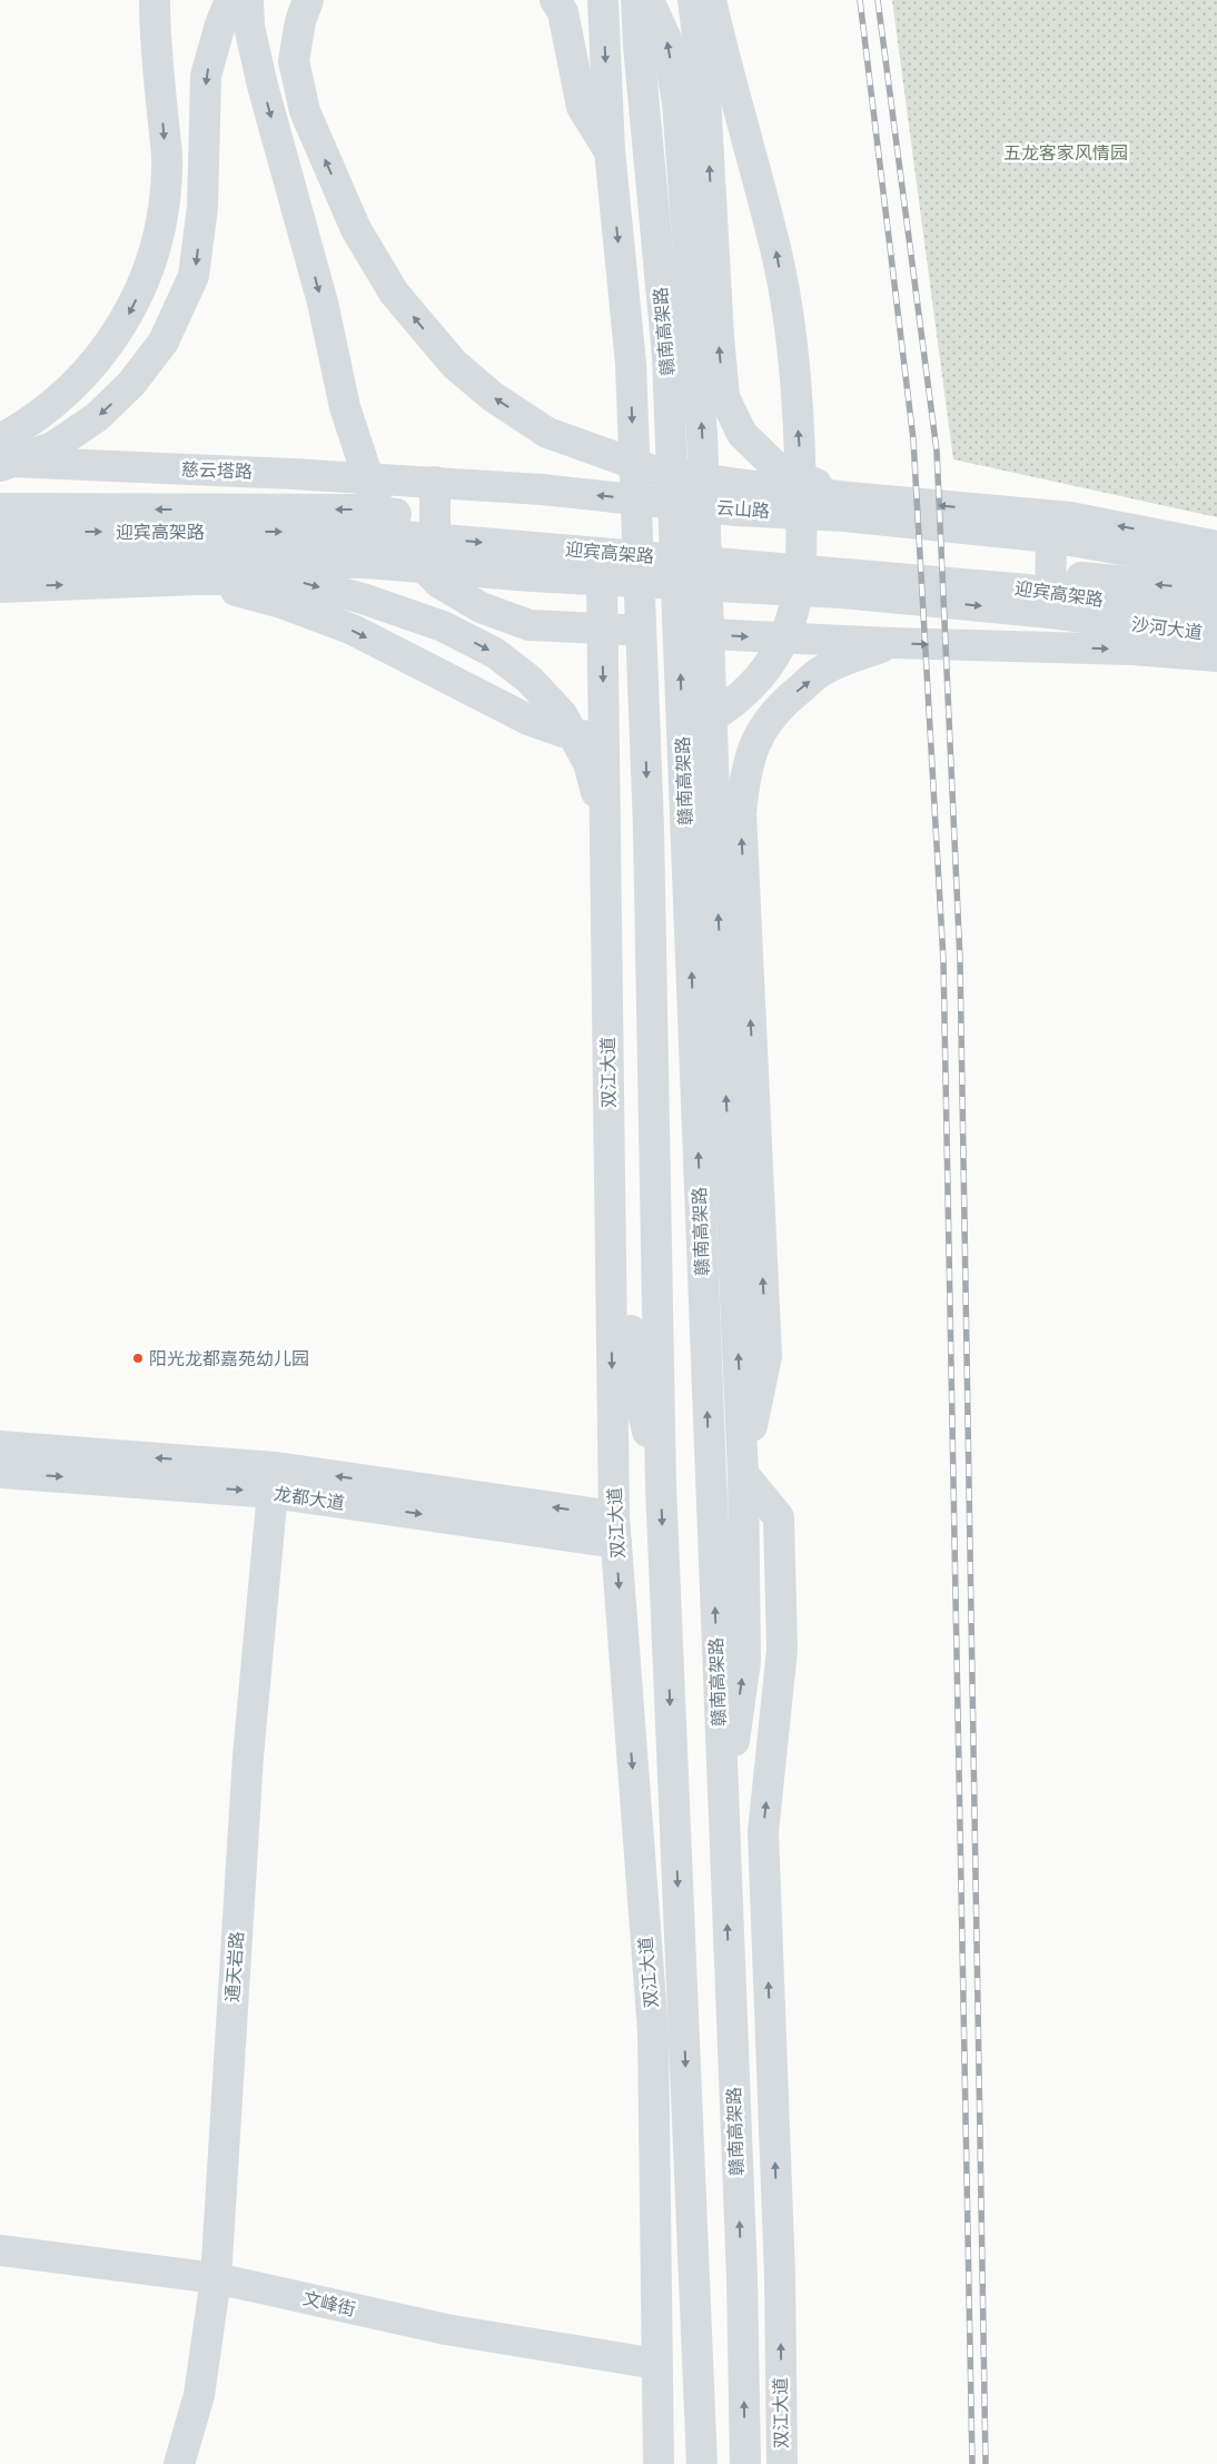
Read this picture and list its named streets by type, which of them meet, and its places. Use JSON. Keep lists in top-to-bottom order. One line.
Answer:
{"streets":{"main road":["赣南高架路","慈云塔路","云山路","迎宾高架路","沙河大道","双江大道","龙都大道","通天岩路","文峰街"]},"crossings":[["慈云塔路","云山路"],["沙河大道","双江大道"],["双江大道","龙都大道"],["双江大道","文峰街"],["龙都大道","通天岩路"],["通天岩路","文峰街"]],"parks":["五龙客家风情园"],"places":["阳光龙都嘉苑幼儿园"]}
